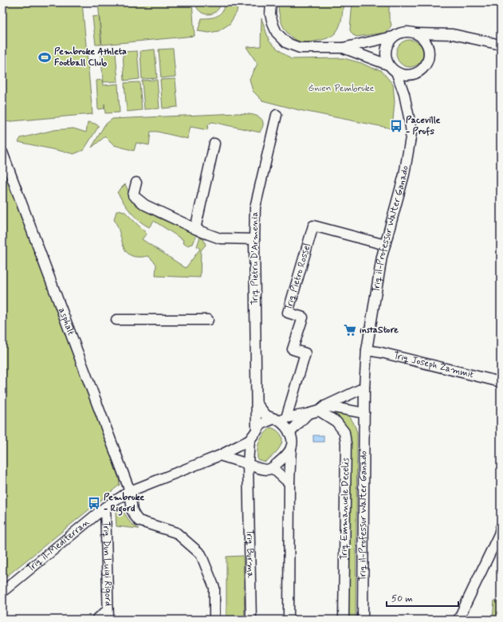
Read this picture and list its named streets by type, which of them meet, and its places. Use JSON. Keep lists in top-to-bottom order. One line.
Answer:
{"streets":{"street":["Triq il-Professur Walter Ganado","Triq Pietru D'Armenia","Triq Pietro Rossel","asphalt","Triq Joseph Zammit","Triq Emmanuele Decelis","Triq il-Mediterran","Triq Burma","Triq Dun Luigi Rigord"]},"crossings":[["Triq il-Professur Walter Ganado","Triq Pietro Rossel"],["Triq il-Professur Walter Ganado","Triq Joseph Zammit"],["Triq Pietru D'Armenia","Triq Pietro Rossel"],["Triq Pietru D'Armenia","Triq il-Mediterran"],["Triq Pietru D'Armenia","Triq Burma"],["Triq Pietro Rossel","Triq il-Mediterran"],["Triq Pietro Rossel","Triq Burma"],["asphalt","Triq il-Mediterran"],["Triq il-Mediterran","Triq Burma"],["Triq il-Mediterran","Triq Dun Luigi Rigord"]],"parks":["Ġnien Pembroke"],"places":{"sports":["Pembroke Athleta Football Club"],"bus stop":["Paceville - Profs","Pembroke - Rigord"],"supermarket":["instaStore"]},"scale_bar":"50 m"}
